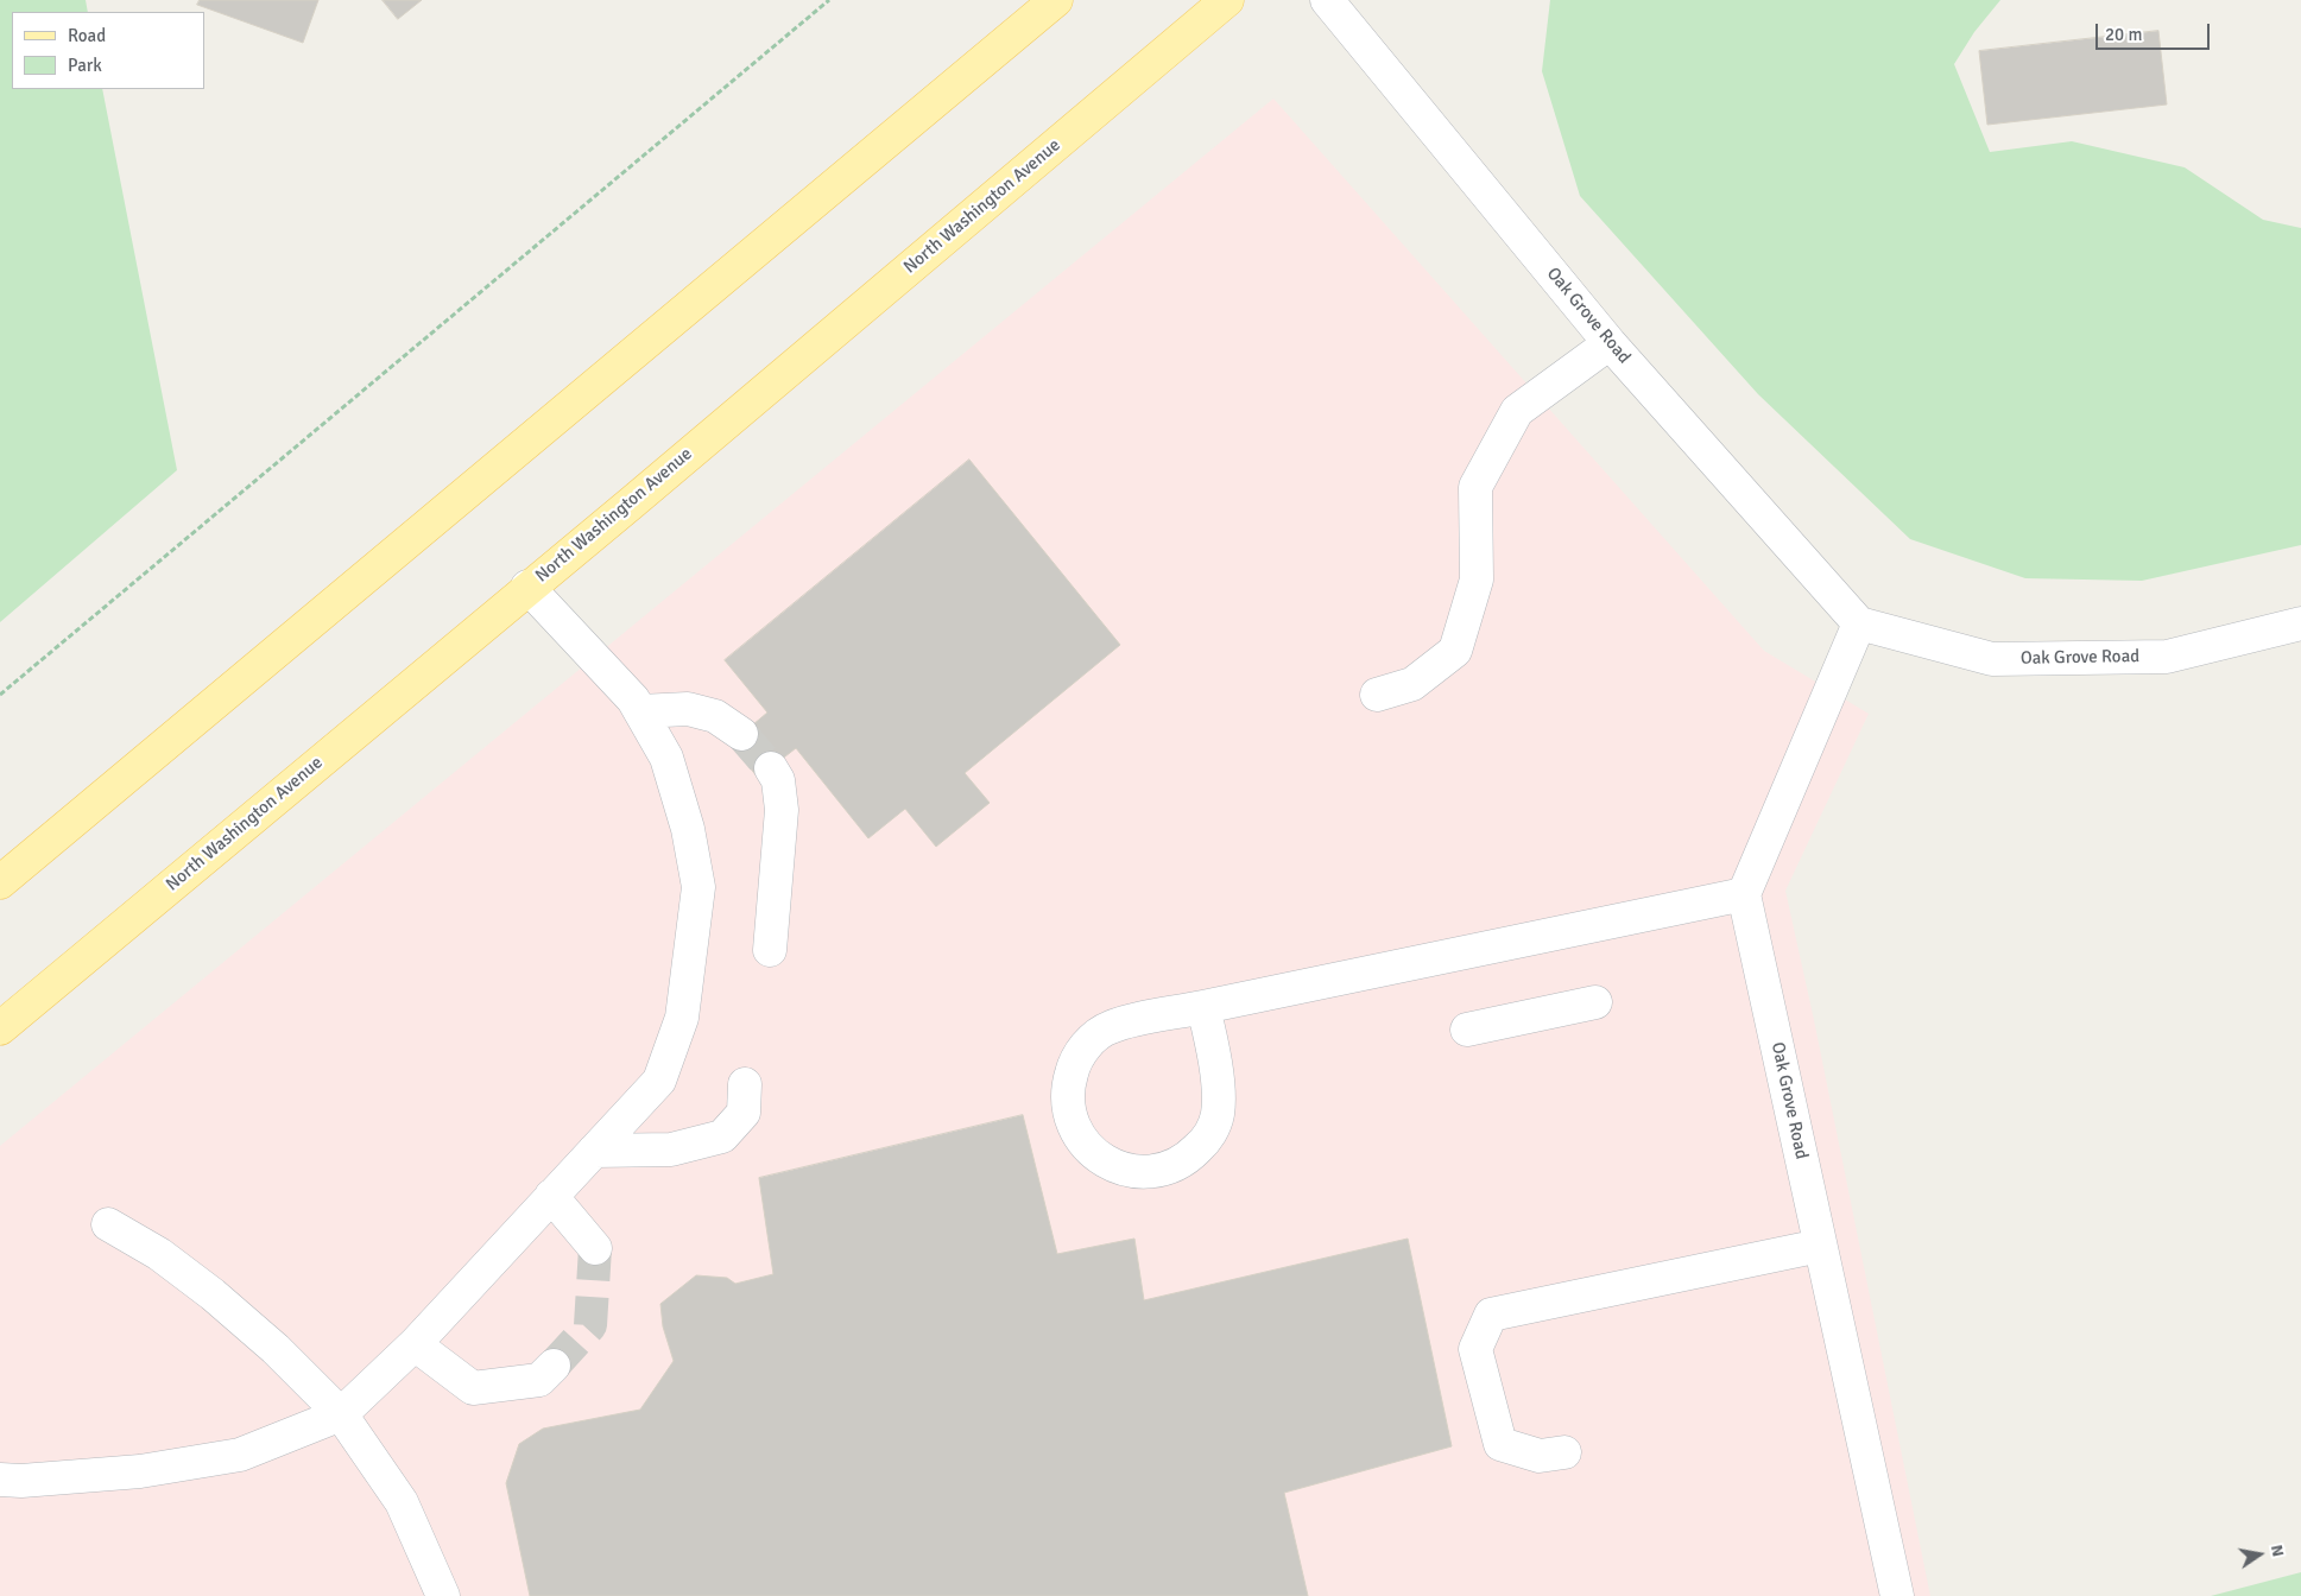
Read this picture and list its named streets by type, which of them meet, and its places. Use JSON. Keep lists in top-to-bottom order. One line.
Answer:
{"streets":{"main road":["North Washington Avenue"],"street":["Oak Grove Road"]},"legend":["Road","Park"],"scale_bar":"20 m","north":"right"}
